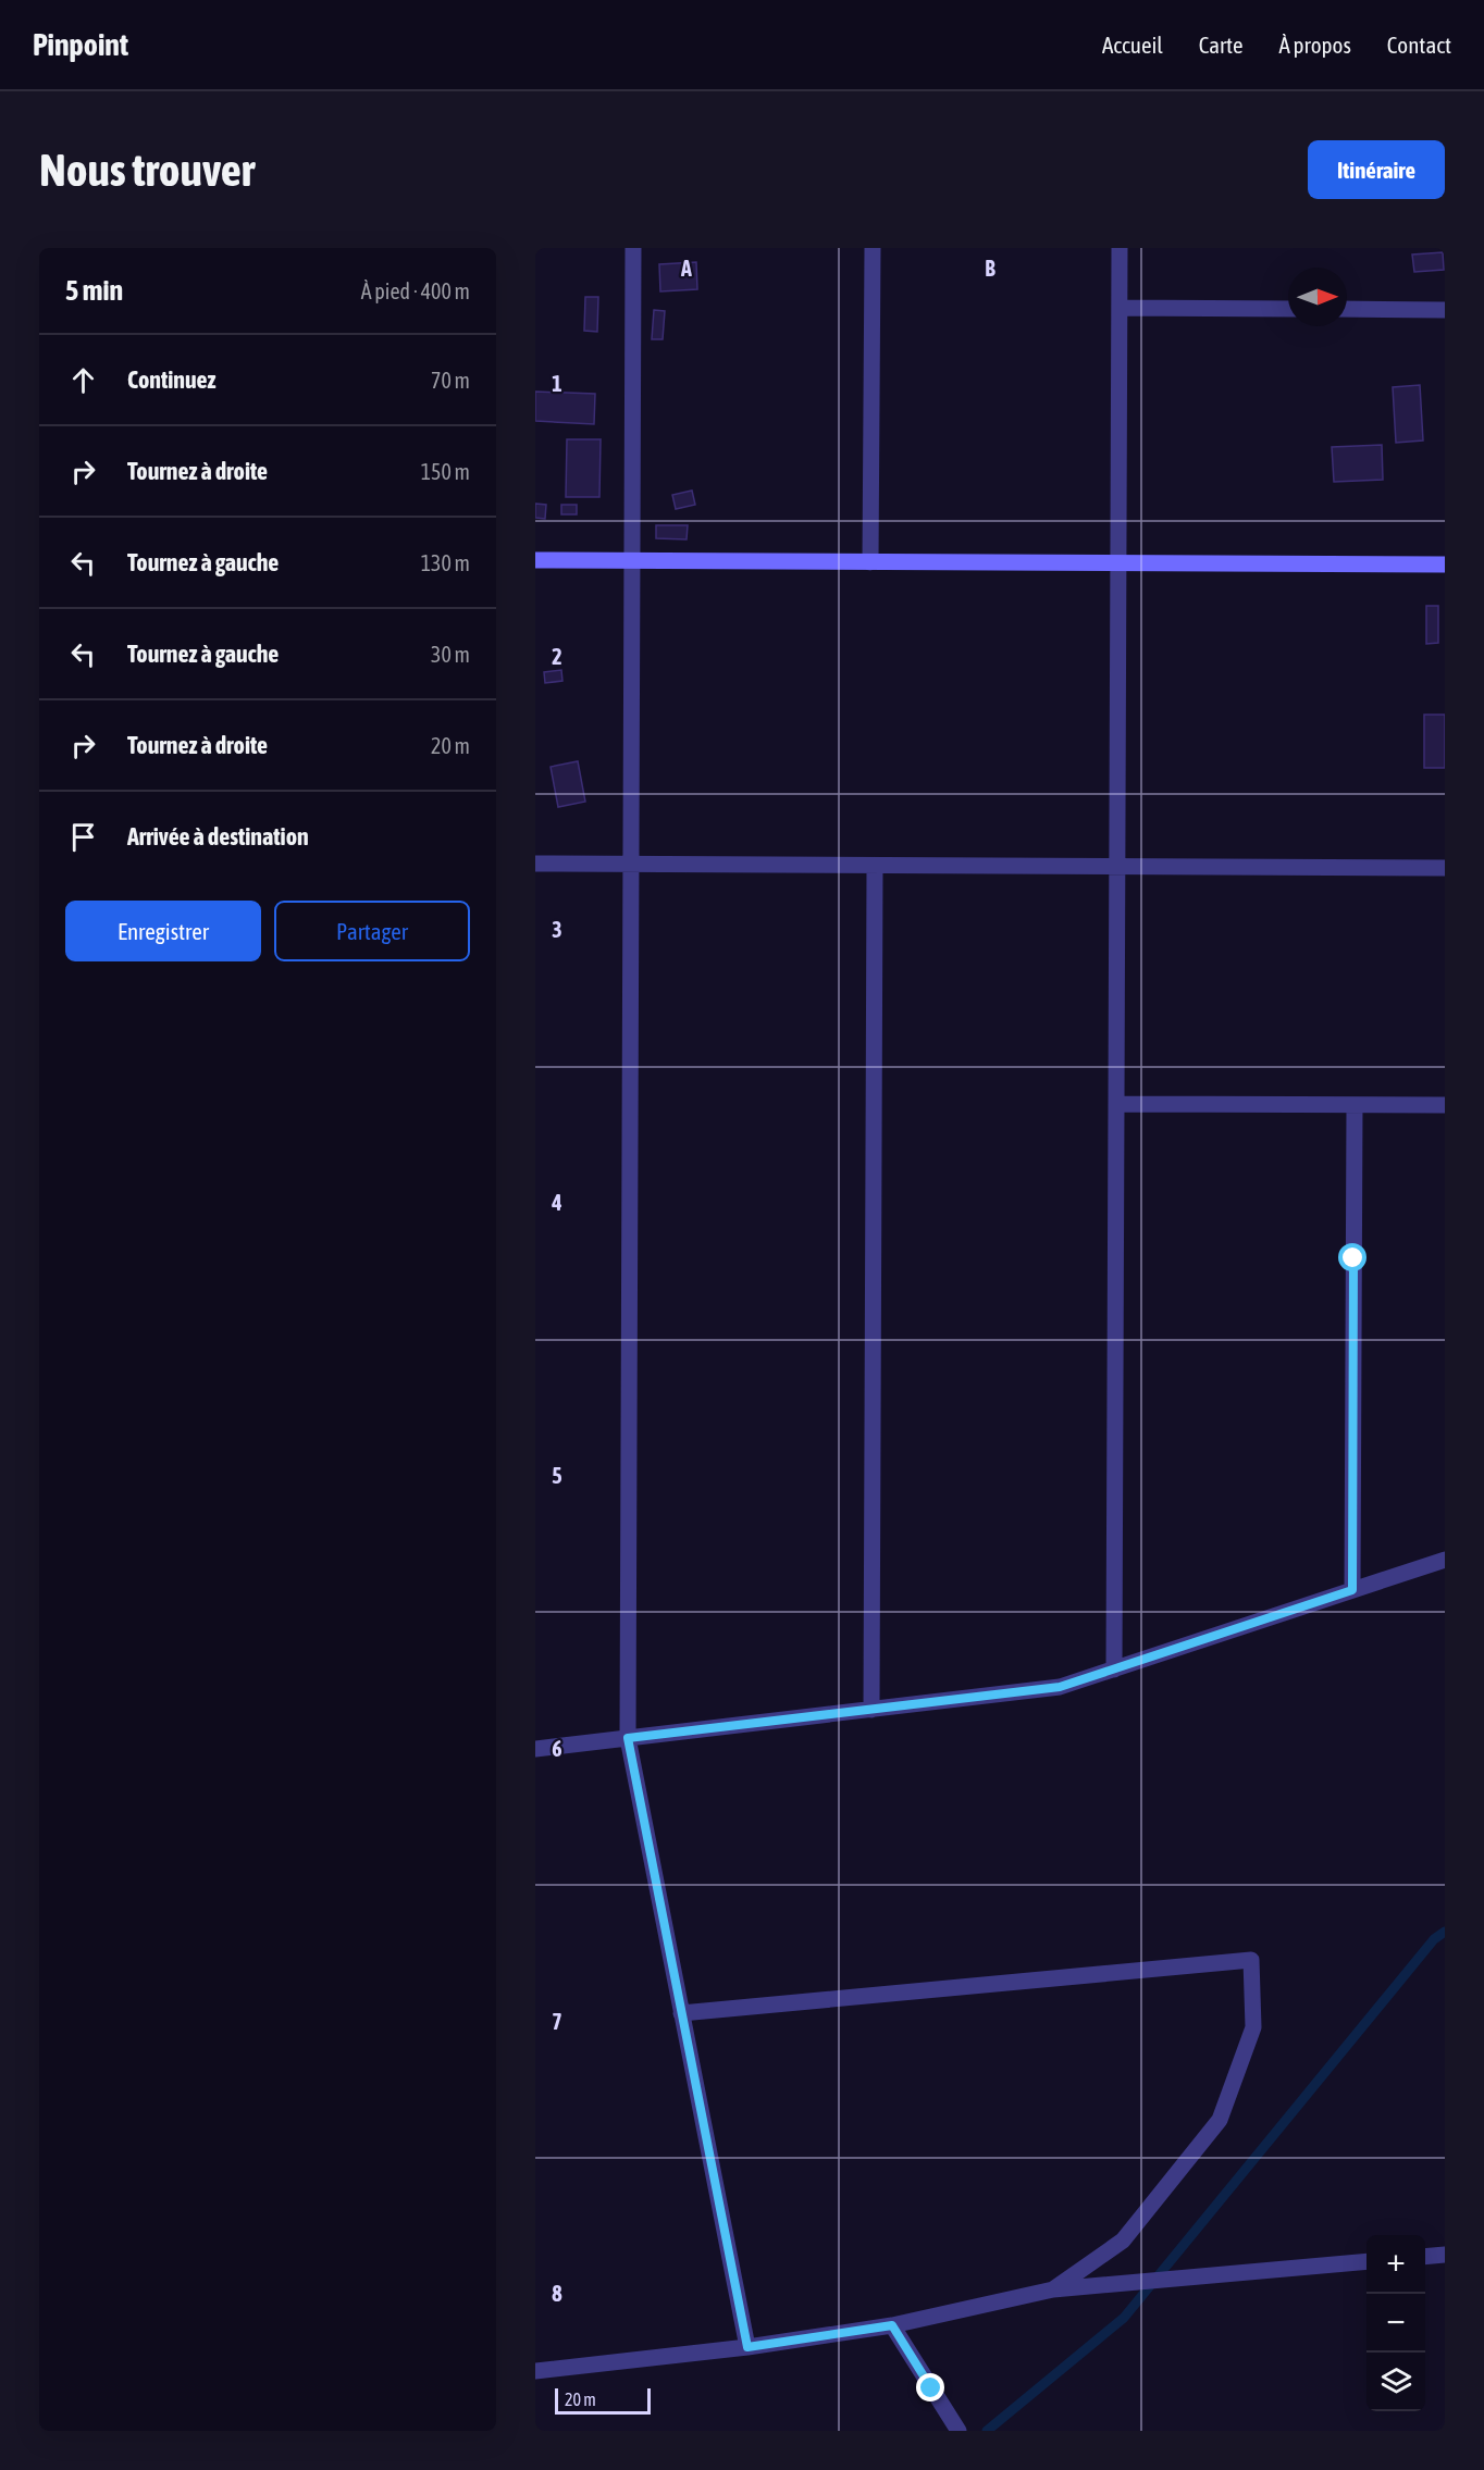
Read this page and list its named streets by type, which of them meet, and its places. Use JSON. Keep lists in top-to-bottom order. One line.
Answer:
{"scale_bar":"20 m","north":"right","page":{"header":"Pinpoint","nav":["Accueil","Carte","À propos","Contact"],"buttons":["Itinéraire",["Enregistrer","Partager"]],"title":"Nous trouver","heading":["5 min","À pied · 400 m"],"list":[["Continuez","70 m"],["Tournez à droite","150 m"],["Tournez à gauche","130 m"],["Tournez à gauche","30 m"],["Tournez à droite","20 m"],"Arrivée à destination"],"map_buttons":["+","−"],"scale":"20 m"},"grid":{"columns":["A","B"],"rows":["1","2","3","4","5","6","7","8"]}}
